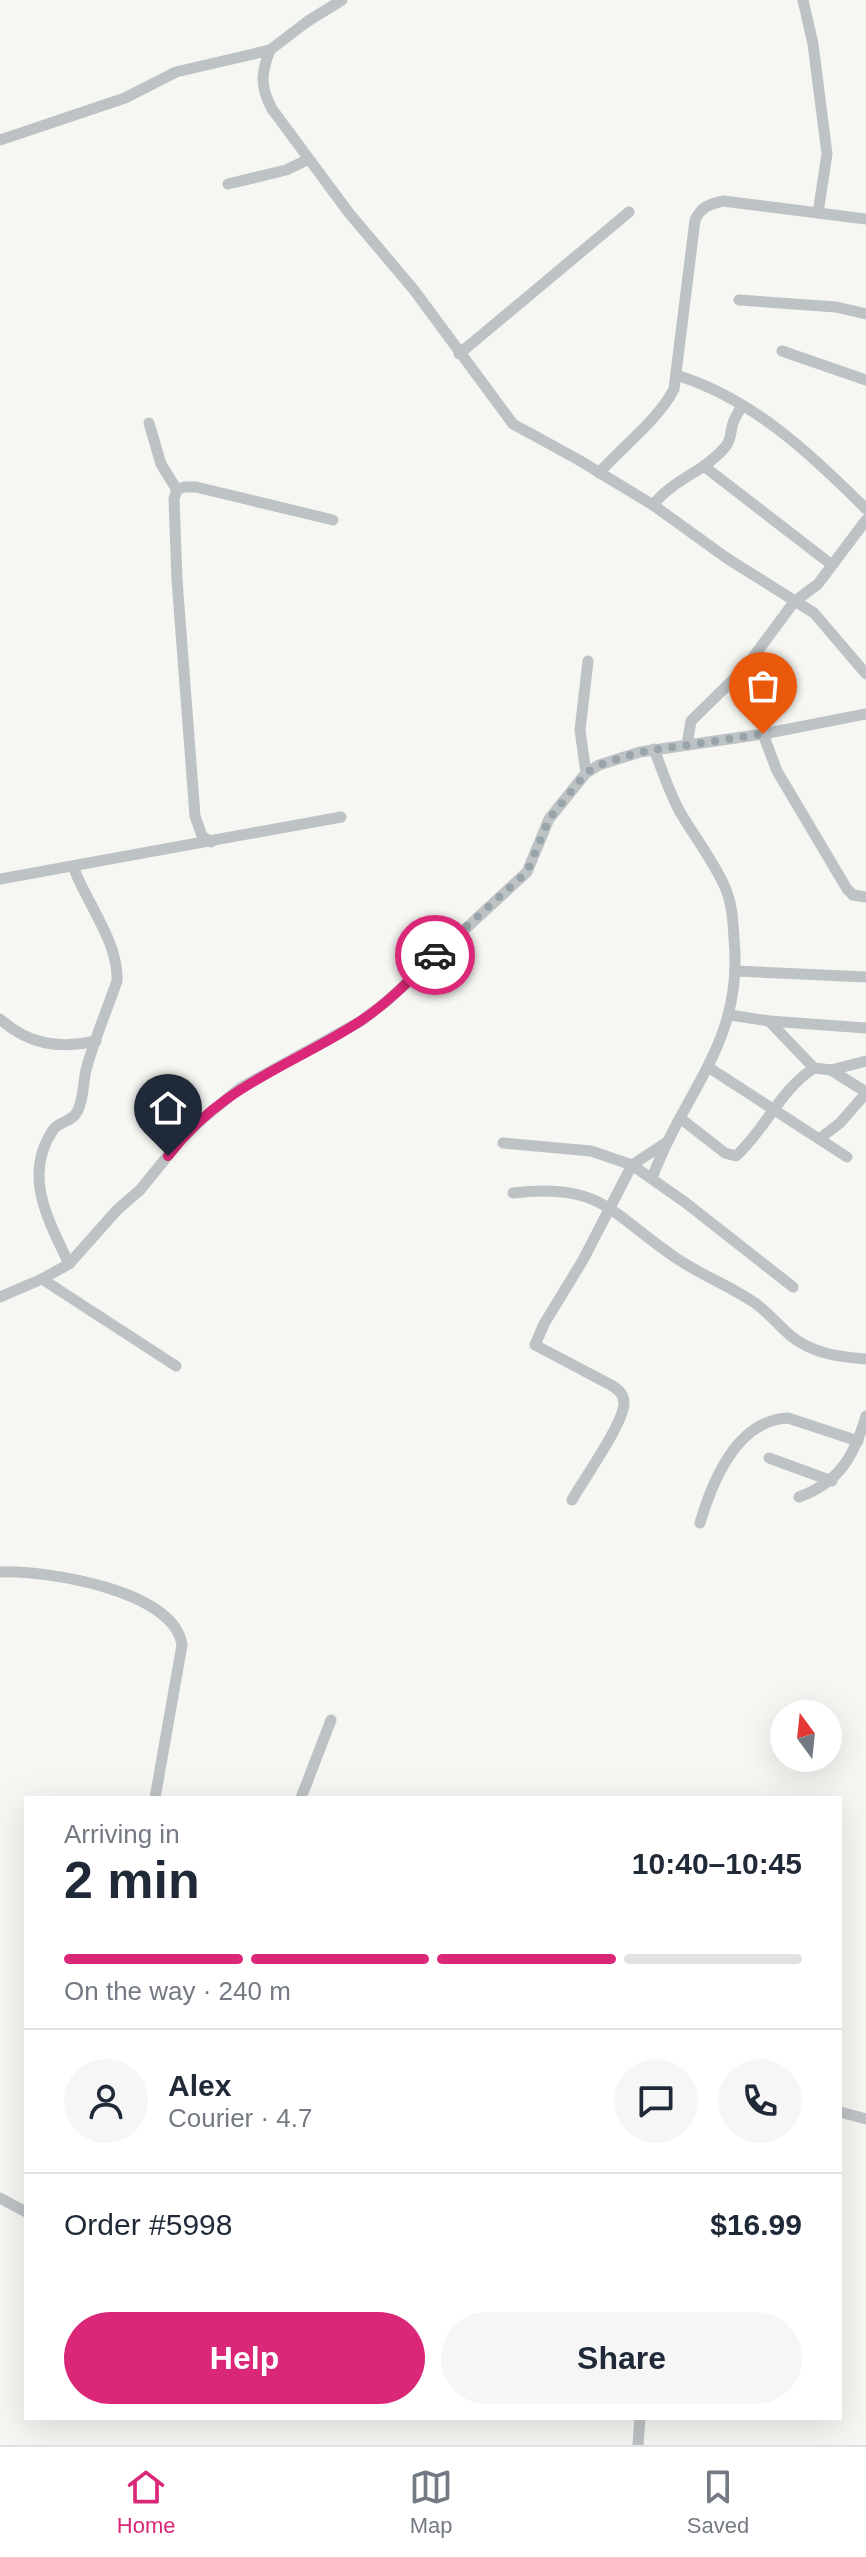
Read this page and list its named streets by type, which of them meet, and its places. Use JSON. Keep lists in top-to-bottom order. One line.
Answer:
{"north":"top","page":{"heading":["2 min","Arriving in","10:40–10:45"],"panel":["Alex","Courier · 4.7","Order #5998","$16.99"],"bar":"On the way · 240 m","buttons":["Help","Share"],"tabs":["Home","Map","Saved"]}}
